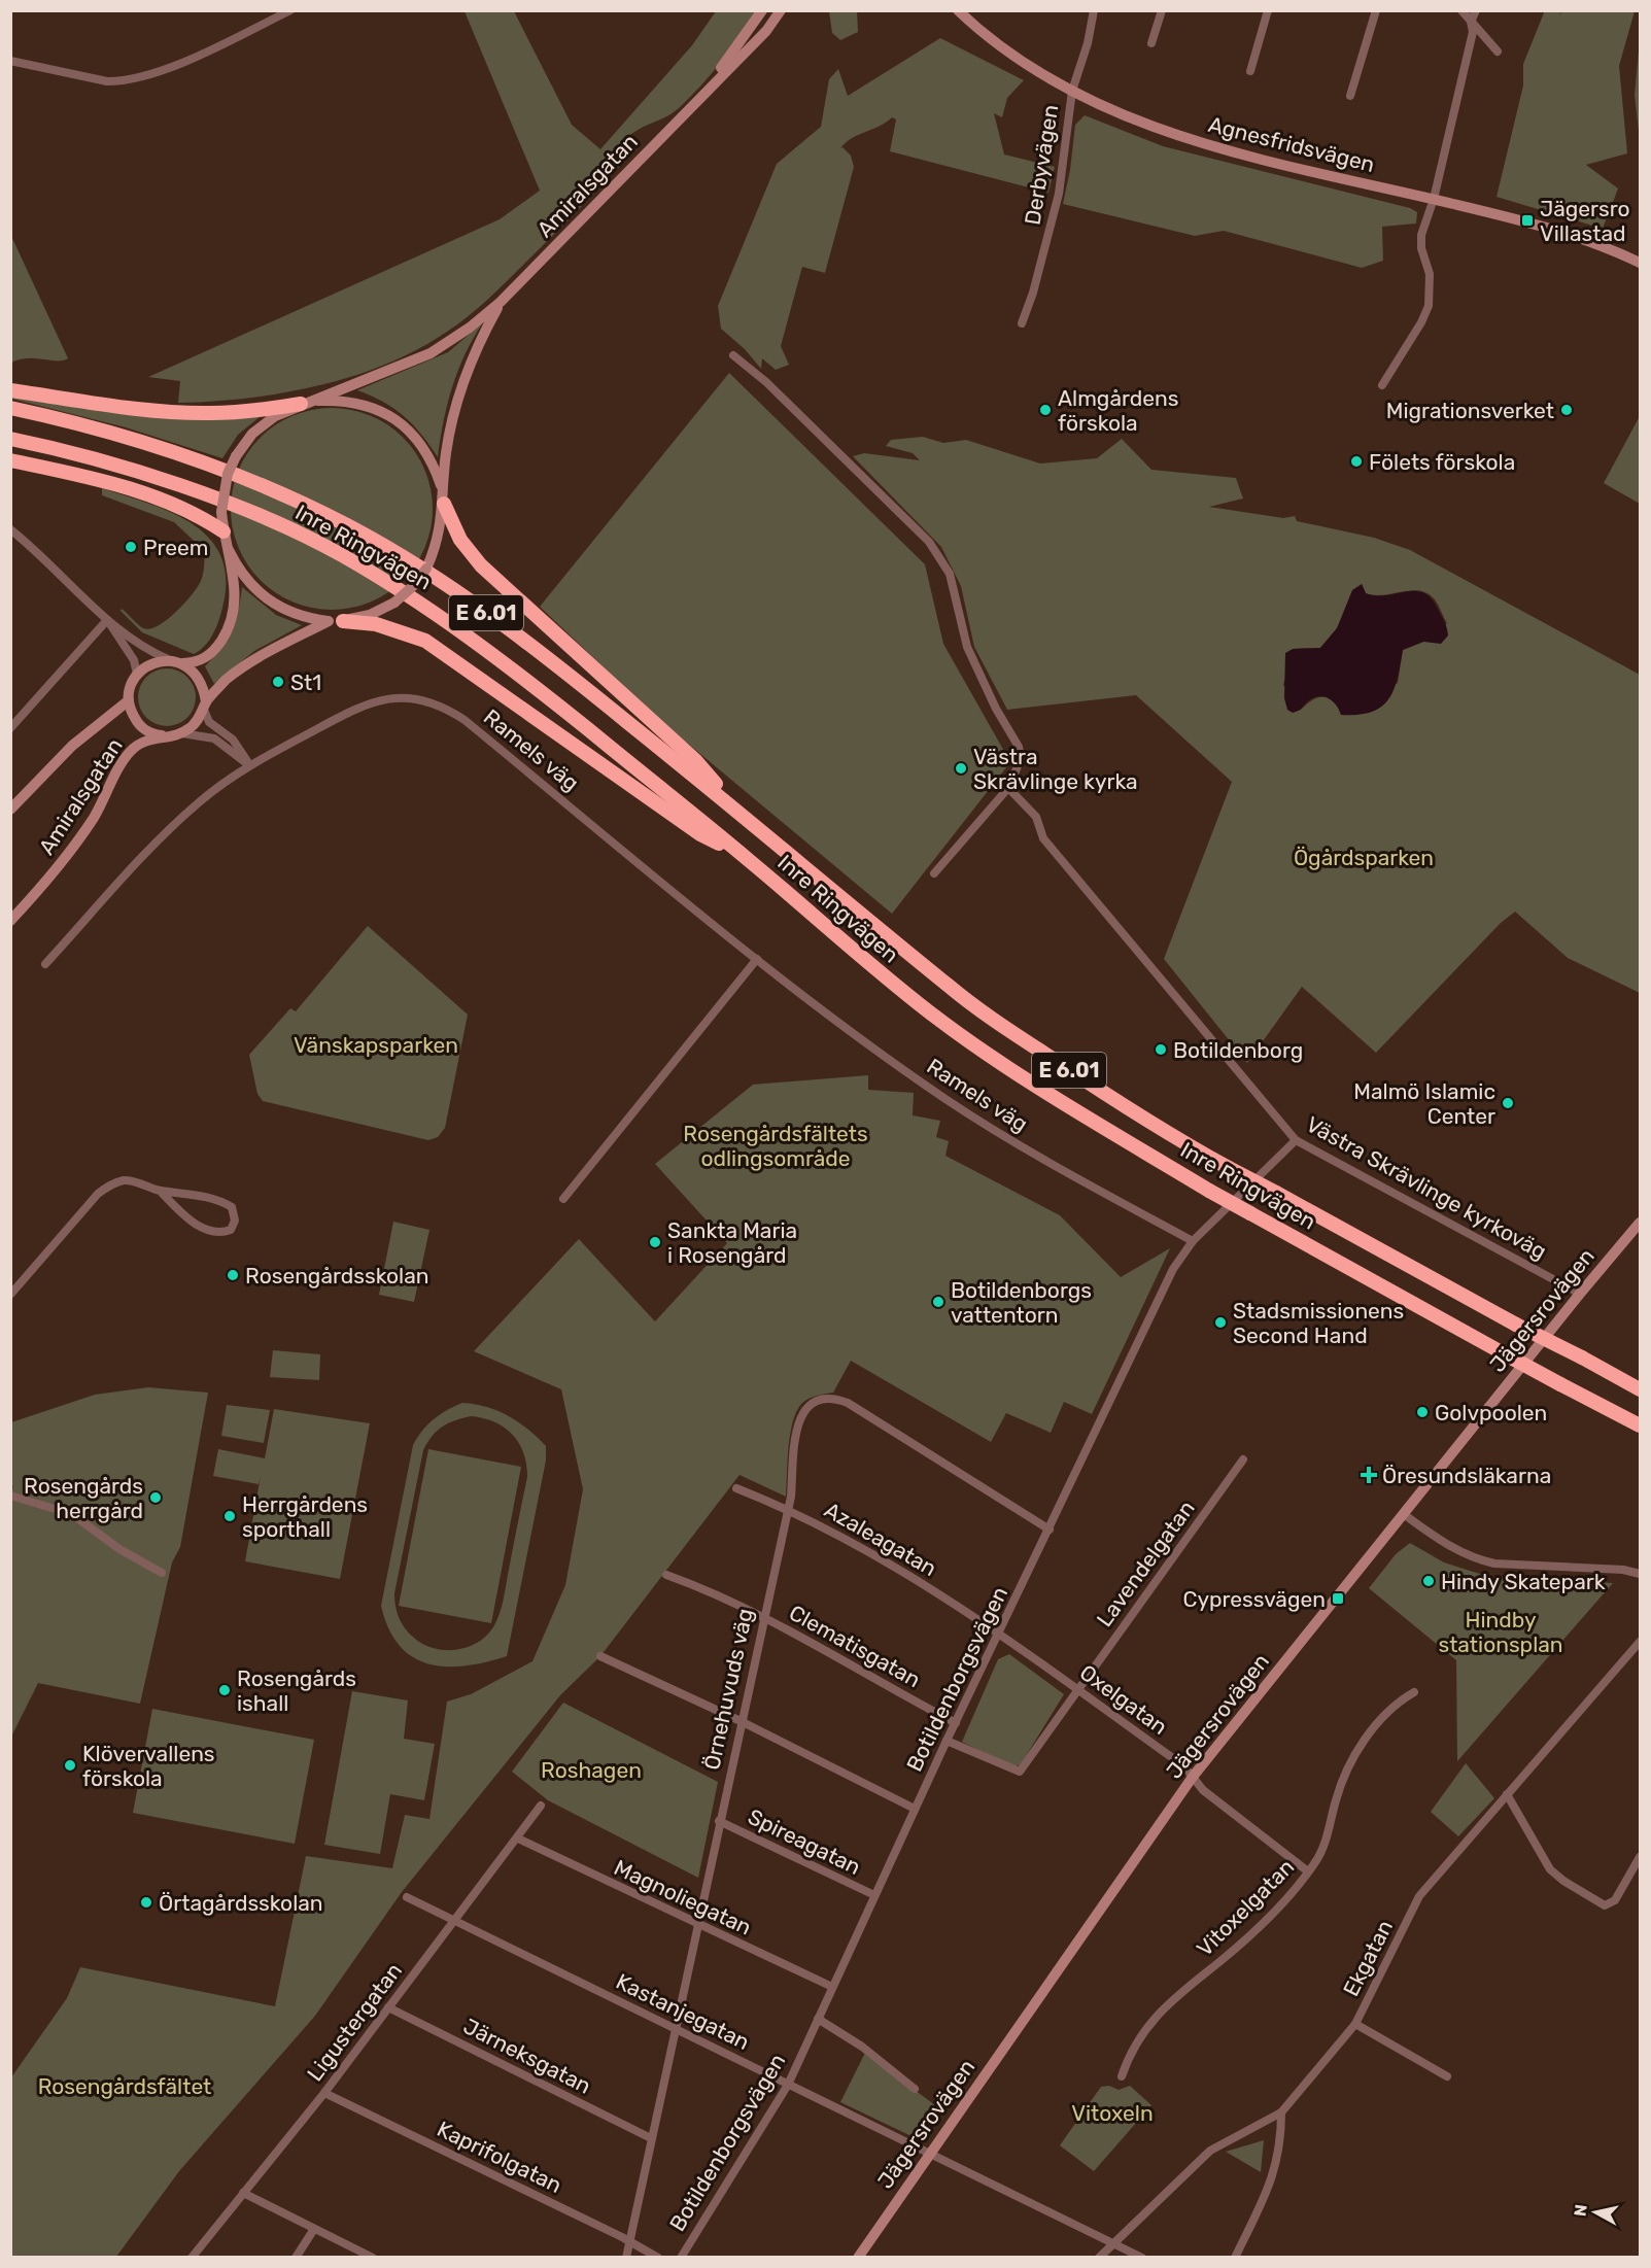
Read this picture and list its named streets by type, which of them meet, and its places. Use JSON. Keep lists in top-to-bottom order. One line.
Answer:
{"streets":{"highway":["Inre Ringvägen","E 6.01"],"main road":["Agnesfridsvägen","Amiralsgatan","Jägersrovägen"],"street":["Derbyvägen","Ramels väg","Västra Skrävlinge kyrkoväg","Azaleagatan","Lavendelgatan","Clematisgatan","Botildenborgsvägen","Örnehuvuds väg","Oxelgatan","Spireagatan","Magnoliegatan","Vitoxelgatan","Ekgatan","Kastanjegatan","Ligustergatan","Järneksgatan","Kaprifolgatan"]},"crossings":[["Agnesfridsvägen","Derbyvägen"],["Ramels väg","Botildenborgsvägen"],["Västra Skrävlinge kyrkoväg","Jägersrovägen"],["Västra Skrävlinge kyrkoväg","Botildenborgsvägen"],["Jägersrovägen","Oxelgatan"],["Jägersrovägen","Kastanjegatan"],["Azaleagatan","Botildenborgsvägen"],["Azaleagatan","Örnehuvuds väg"],["Azaleagatan","Oxelgatan"],["Lavendelgatan","Botildenborgsvägen"],["Lavendelgatan","Oxelgatan"],["Clematisgatan","Botildenborgsvägen"],["Clematisgatan","Örnehuvuds väg"],["Botildenborgsvägen","Örnehuvuds väg"],["Botildenborgsvägen","Oxelgatan"],["Botildenborgsvägen","Spireagatan"],["Botildenborgsvägen","Magnoliegatan"],["Botildenborgsvägen","Kastanjegatan"],["Örnehuvuds väg","Spireagatan"],["Örnehuvuds väg","Magnoliegatan"],["Örnehuvuds väg","Kastanjegatan"],["Örnehuvuds väg","Järneksgatan"],["Örnehuvuds väg","Kaprifolgatan"],["Oxelgatan","Vitoxelgatan"],["Magnoliegatan","Ligustergatan"],["Ekgatan","Kastanjegatan"],["Kastanjegatan","Ligustergatan"],["Ligustergatan","Järneksgatan"],["Ligustergatan","Kaprifolgatan"]],"parks":["Ögårdsparken","Vänskapsparken","Rosengårdsfältets odlingsområde","Hindby stationsplan","Roshagen","Rosengårdsfältet","Vitoxeln"],"places":{"transit":["Jägersro Villastad","Cypressvägen"],"other":["Almgårdens förskola","Migrationsverket","Fölets förskola","Preem","St1","Västra Skrävlinge kyrka","Botildenborg","Malmö Islamic Center","Sankta Maria i Rosengård","Rosengårdsskolan","Botildenborgs vattentorn","Stadsmissionens Second Hand","Golvpoolen","Rosengårds herrgård","Herrgårdens sporthall","Hindy Skatepark","Rosengårds ishall","Klövervallens förskola","Örtagårdsskolan"],"health":["Öresundsläkarna"]},"north":"left"}
